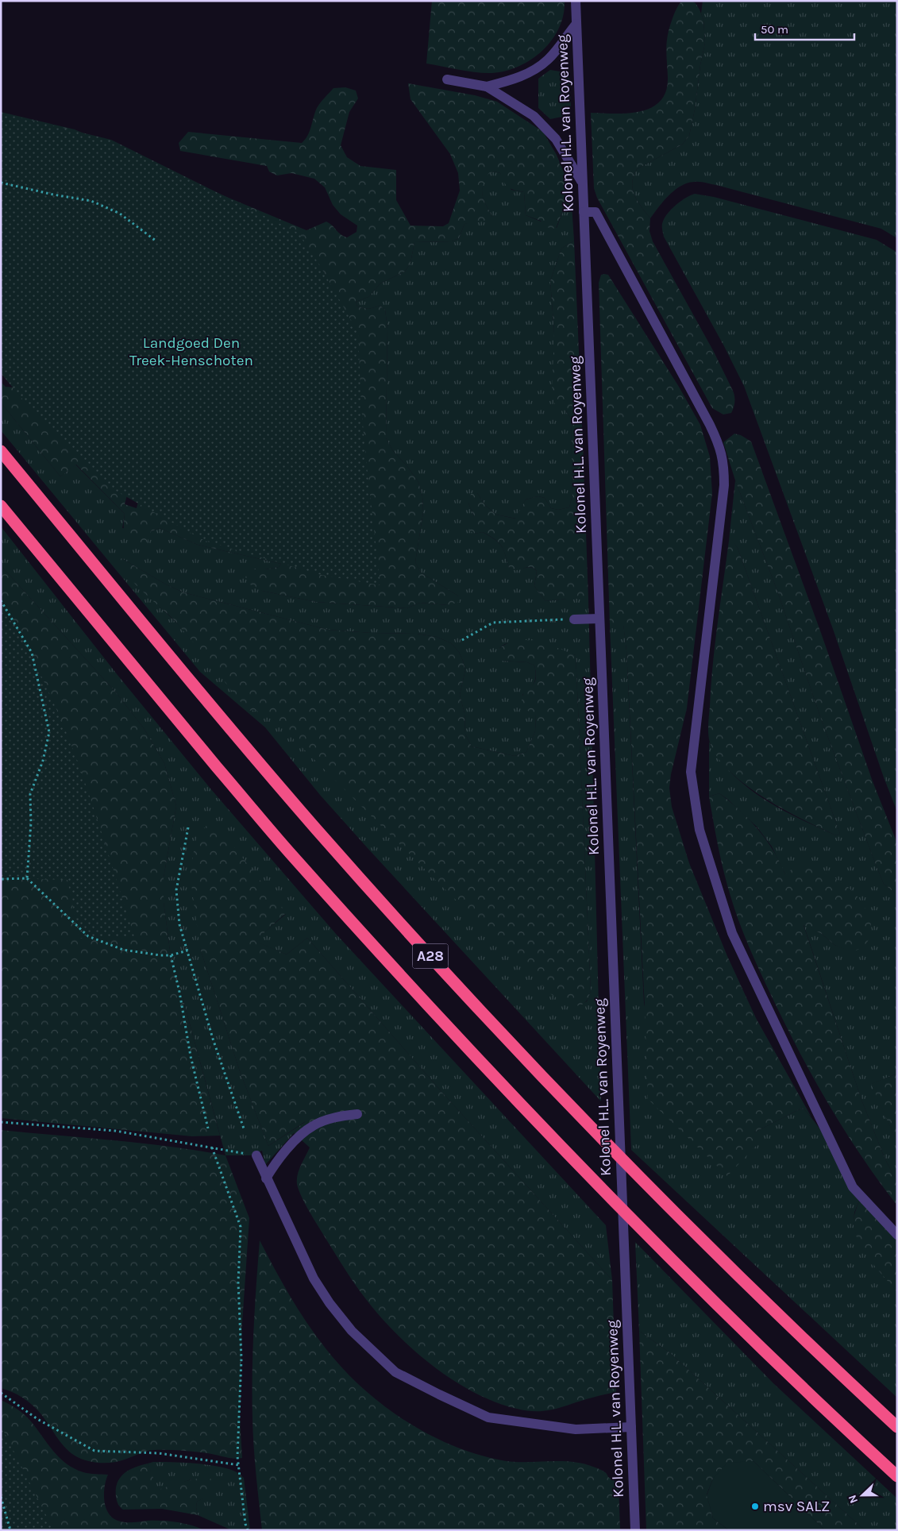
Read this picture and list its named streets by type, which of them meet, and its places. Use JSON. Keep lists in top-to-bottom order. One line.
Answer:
{"streets":{"highway":["A28"],"street":["Kolonel H.L. van Royenweg"]},"parks":["Landgoed Den Treek-Henschoten"],"places":["msv SALZ"],"scale_bar":"50 m","north":"left"}
